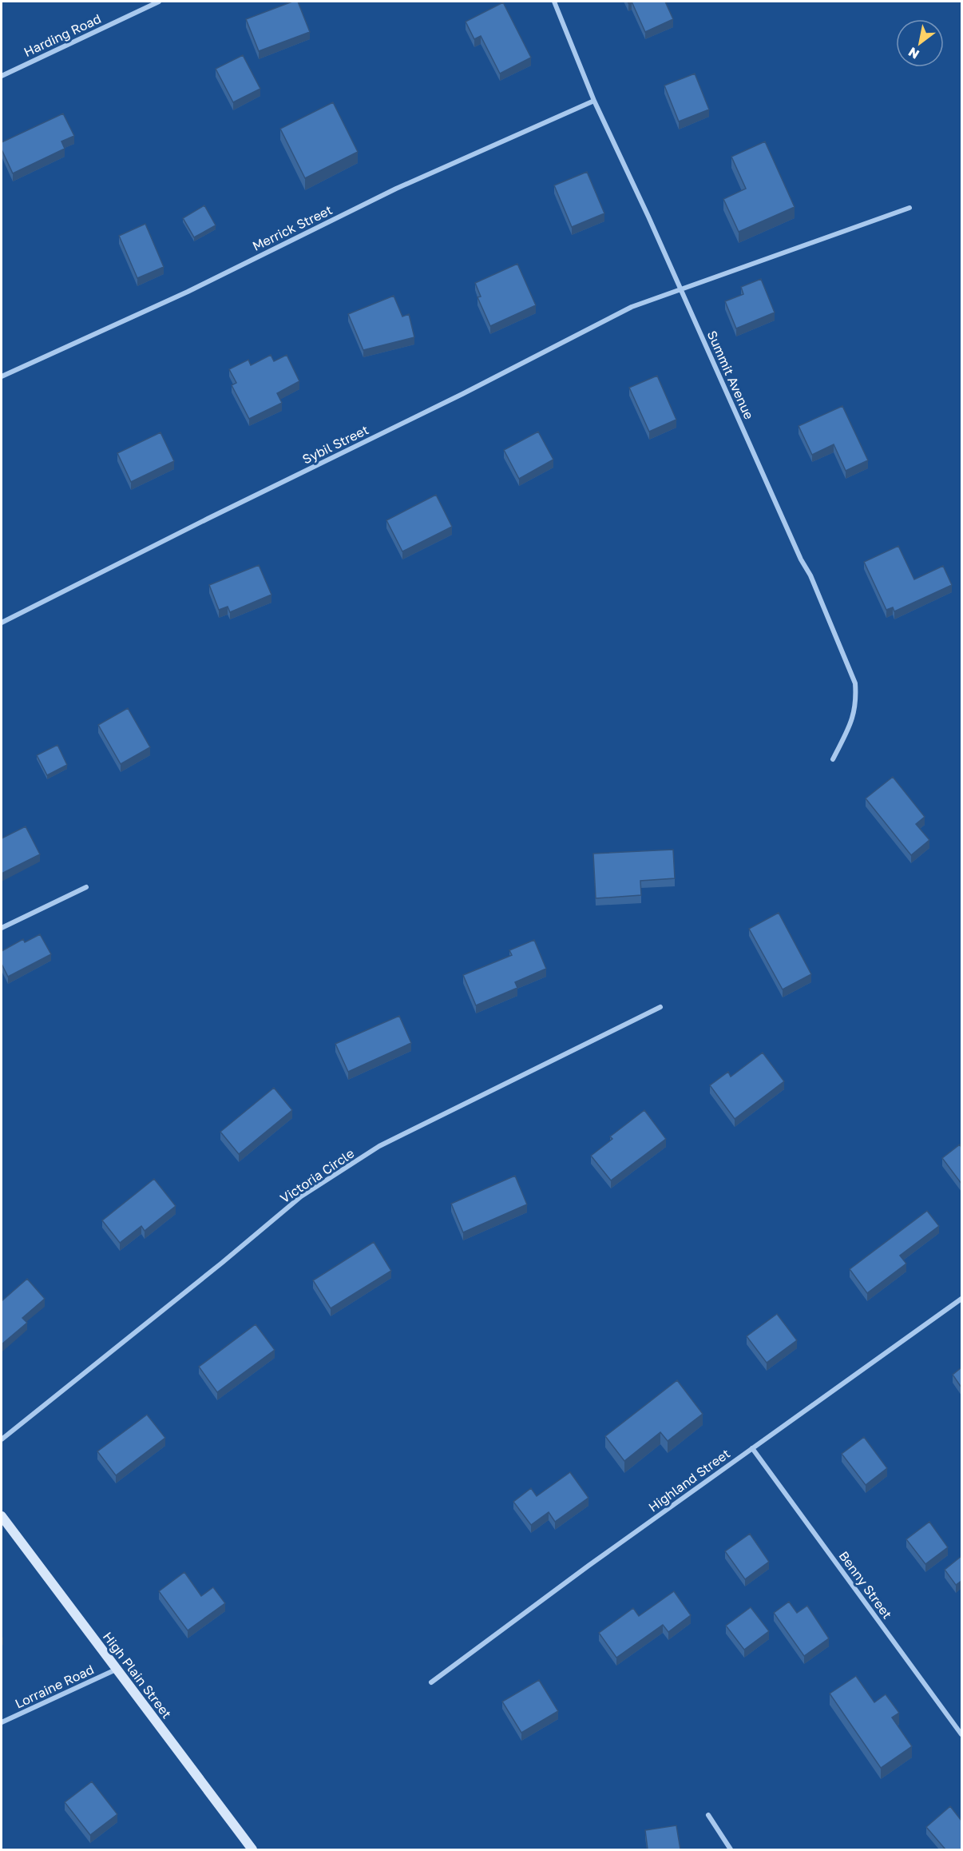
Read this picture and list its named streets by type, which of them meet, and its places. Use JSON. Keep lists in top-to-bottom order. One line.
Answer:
{"streets":{"main road":["High Plain Street"],"street":["Harding Road","Merrick Street","Summit Avenue","Sybil Street","Victoria Circle","Highland Street","Benny Street","Lorraine Road"]},"crossings":[["Merrick Street","Summit Avenue"],["Summit Avenue","Sybil Street"],["Highland Street","Benny Street"],["High Plain Street","Lorraine Road"]],"north":"bottom left"}
